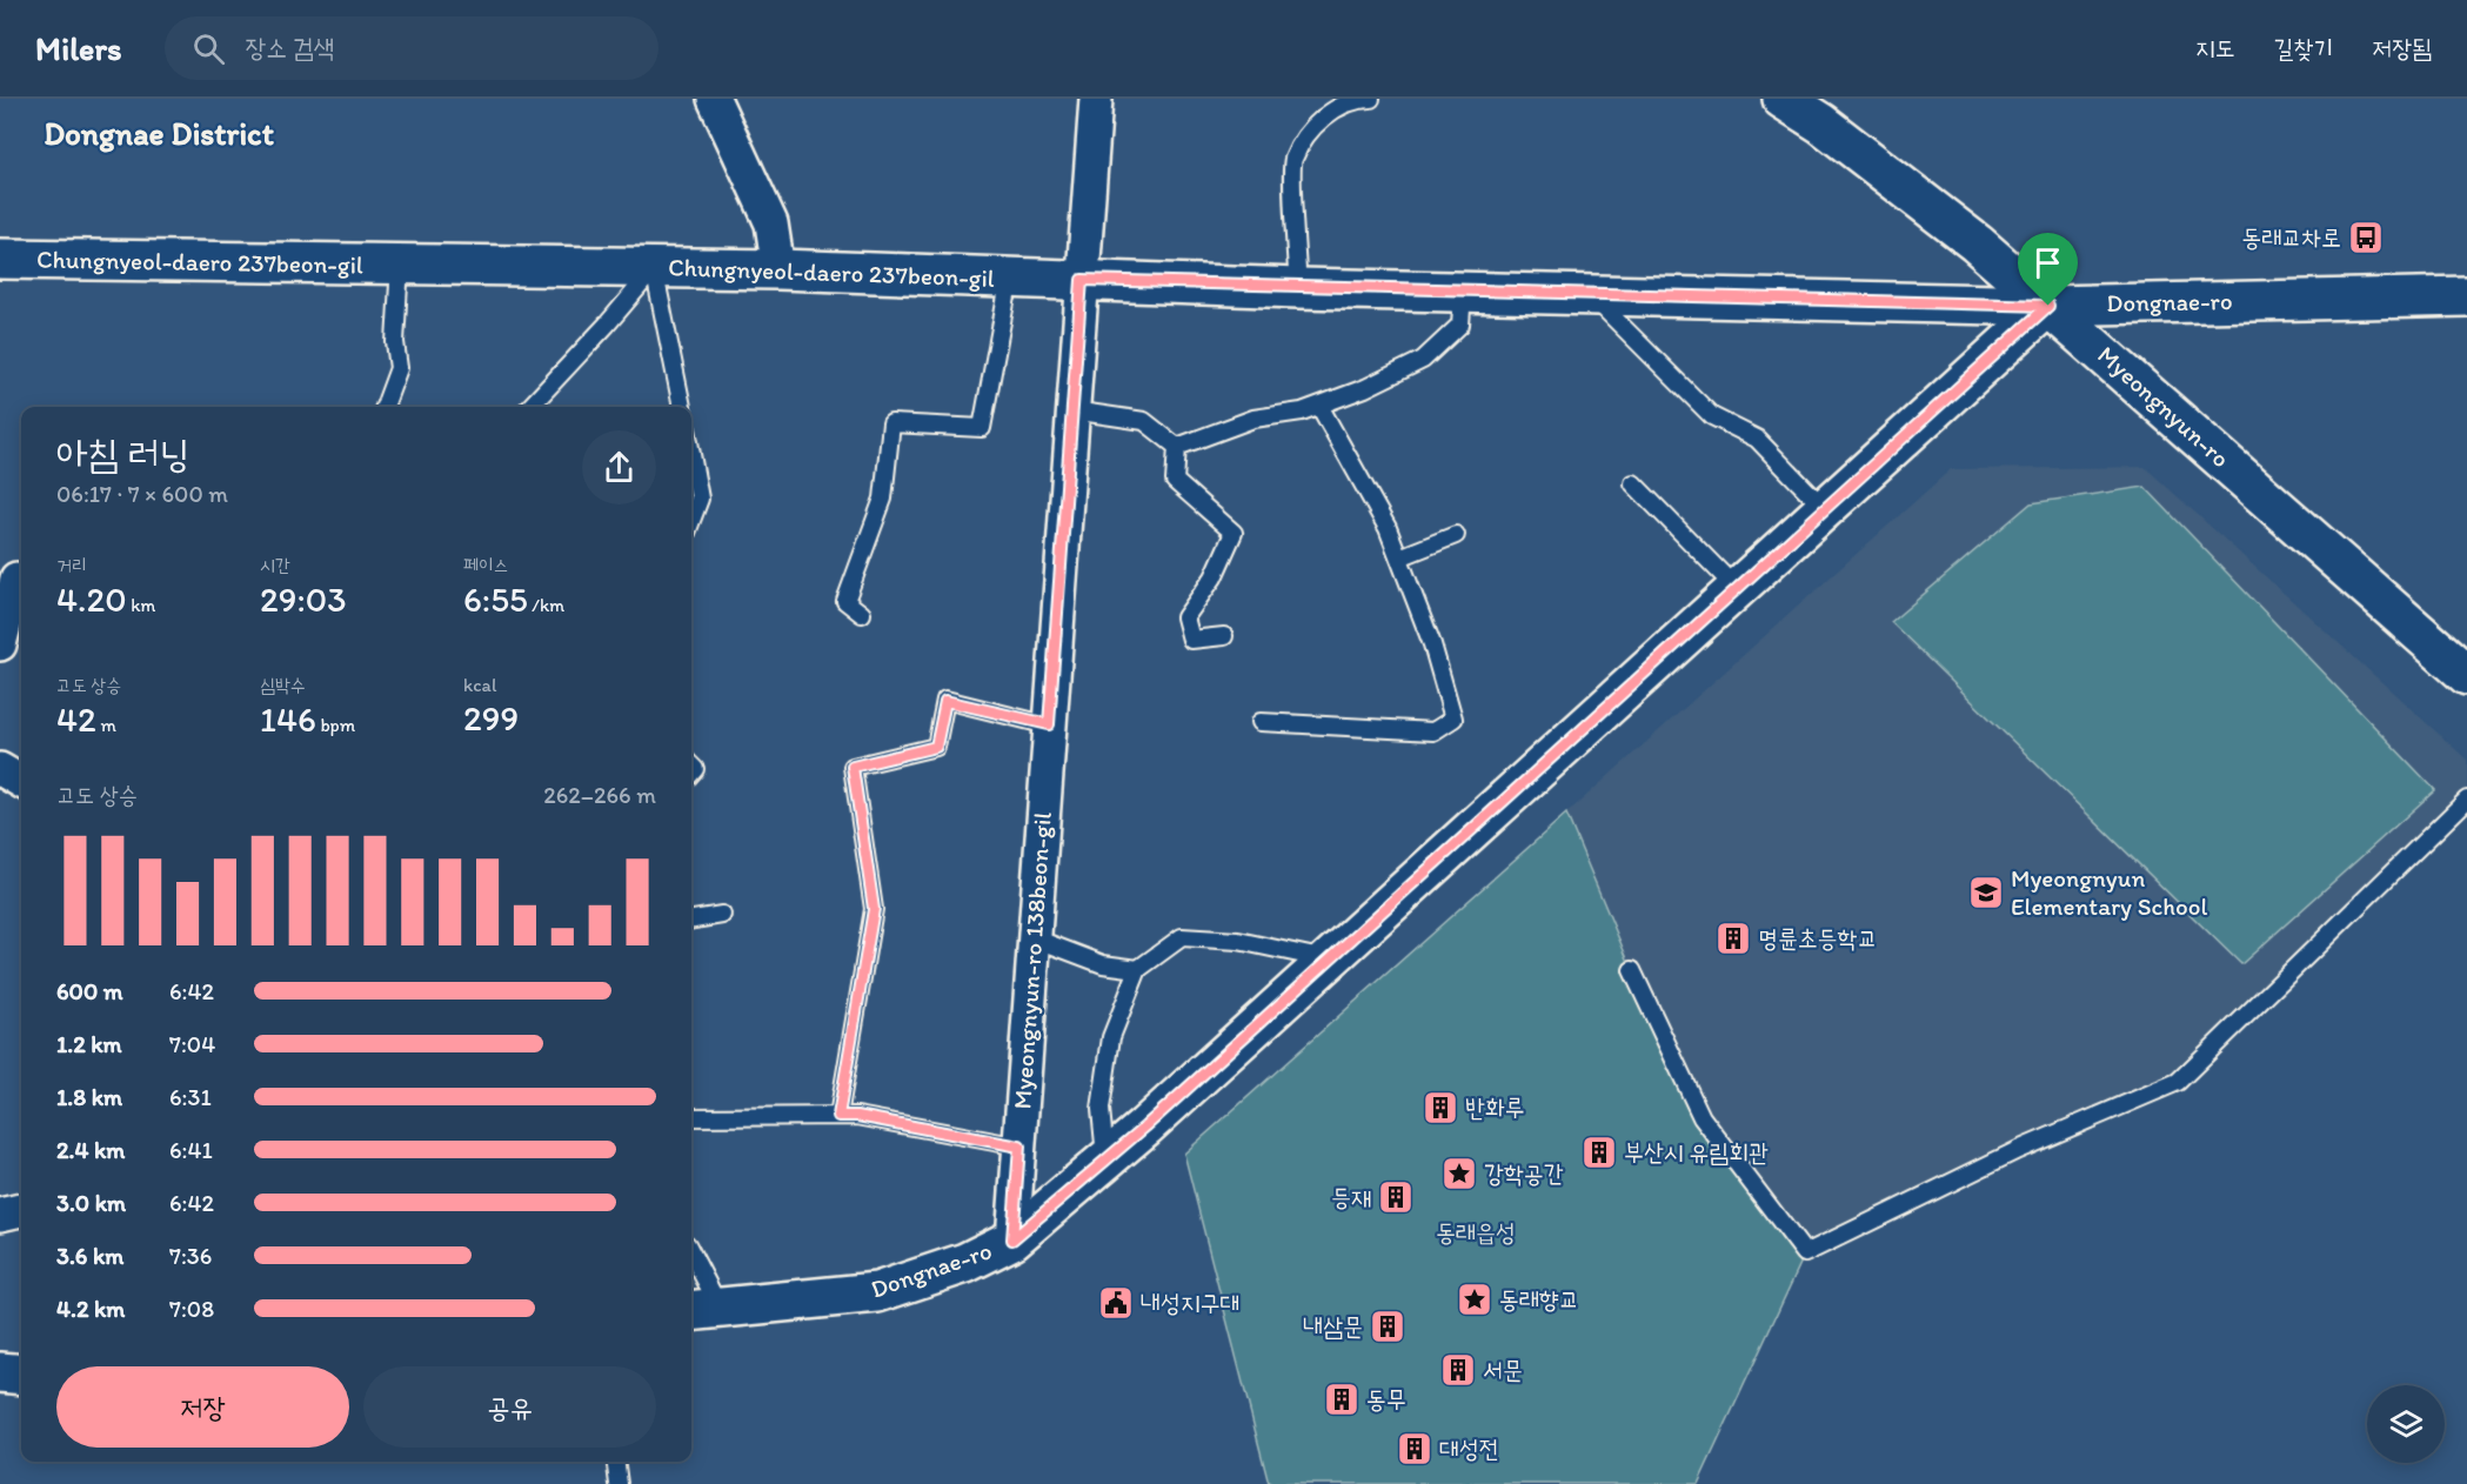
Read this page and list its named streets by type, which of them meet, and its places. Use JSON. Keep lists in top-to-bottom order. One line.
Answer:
{"streets":{"main road":["Chungnyeol-daero 237beon-gil","Dongnae-ro","Myeongnyun-ro"],"street":["Myeongnyun-ro 138beon-gil"]},"crossings":[["Chungnyeol-daero 237beon-gil","Dongnae-ro"],["Chungnyeol-daero 237beon-gil","Myeongnyun-ro"],["Chungnyeol-daero 237beon-gil","Myeongnyun-ro 138beon-gil"],["Dongnae-ro","Myeongnyun-ro"],["Dongnae-ro","Myeongnyun-ro 138beon-gil"]],"districts":["Dongnae District"],"parks":["동래읍성"],"places":{"bus stop":["동래교차로"],"school or university":["Myeongnyun Elementary School"],"building":["명륜초등학교","반화루","부산시 유림회관","등재","내삼문","서문","동무","대성전"],"place":["강학공간","동래향교"],"public building":["내성지구대"]},"page":{"header":"Milers","search":"장소 검색","nav":["지도","길찾기","저장됨"],"heading":["아침 러닝","06:17 · 7 × 600 m"],"stats":[["거리","4.20 km"],["시간","29:03"],["페이스","6:55 /km"],["고도 상승","42 m"],["심박수","146 bpm"],["kcal","299"]],"chart":["고도 상승","262–266 m"],"list":[{"name":"600 m","note":"6:42"},{"name":"1.2 km","note":"7:04"},{"name":"1.8 km","note":"6:31"},{"name":"2.4 km","note":"6:41"},{"name":"3.0 km","note":"6:42"},{"name":"3.6 km","note":"7:36"},{"name":"4.2 km","note":"7:08"}],"buttons":["저장","공유"]}}
